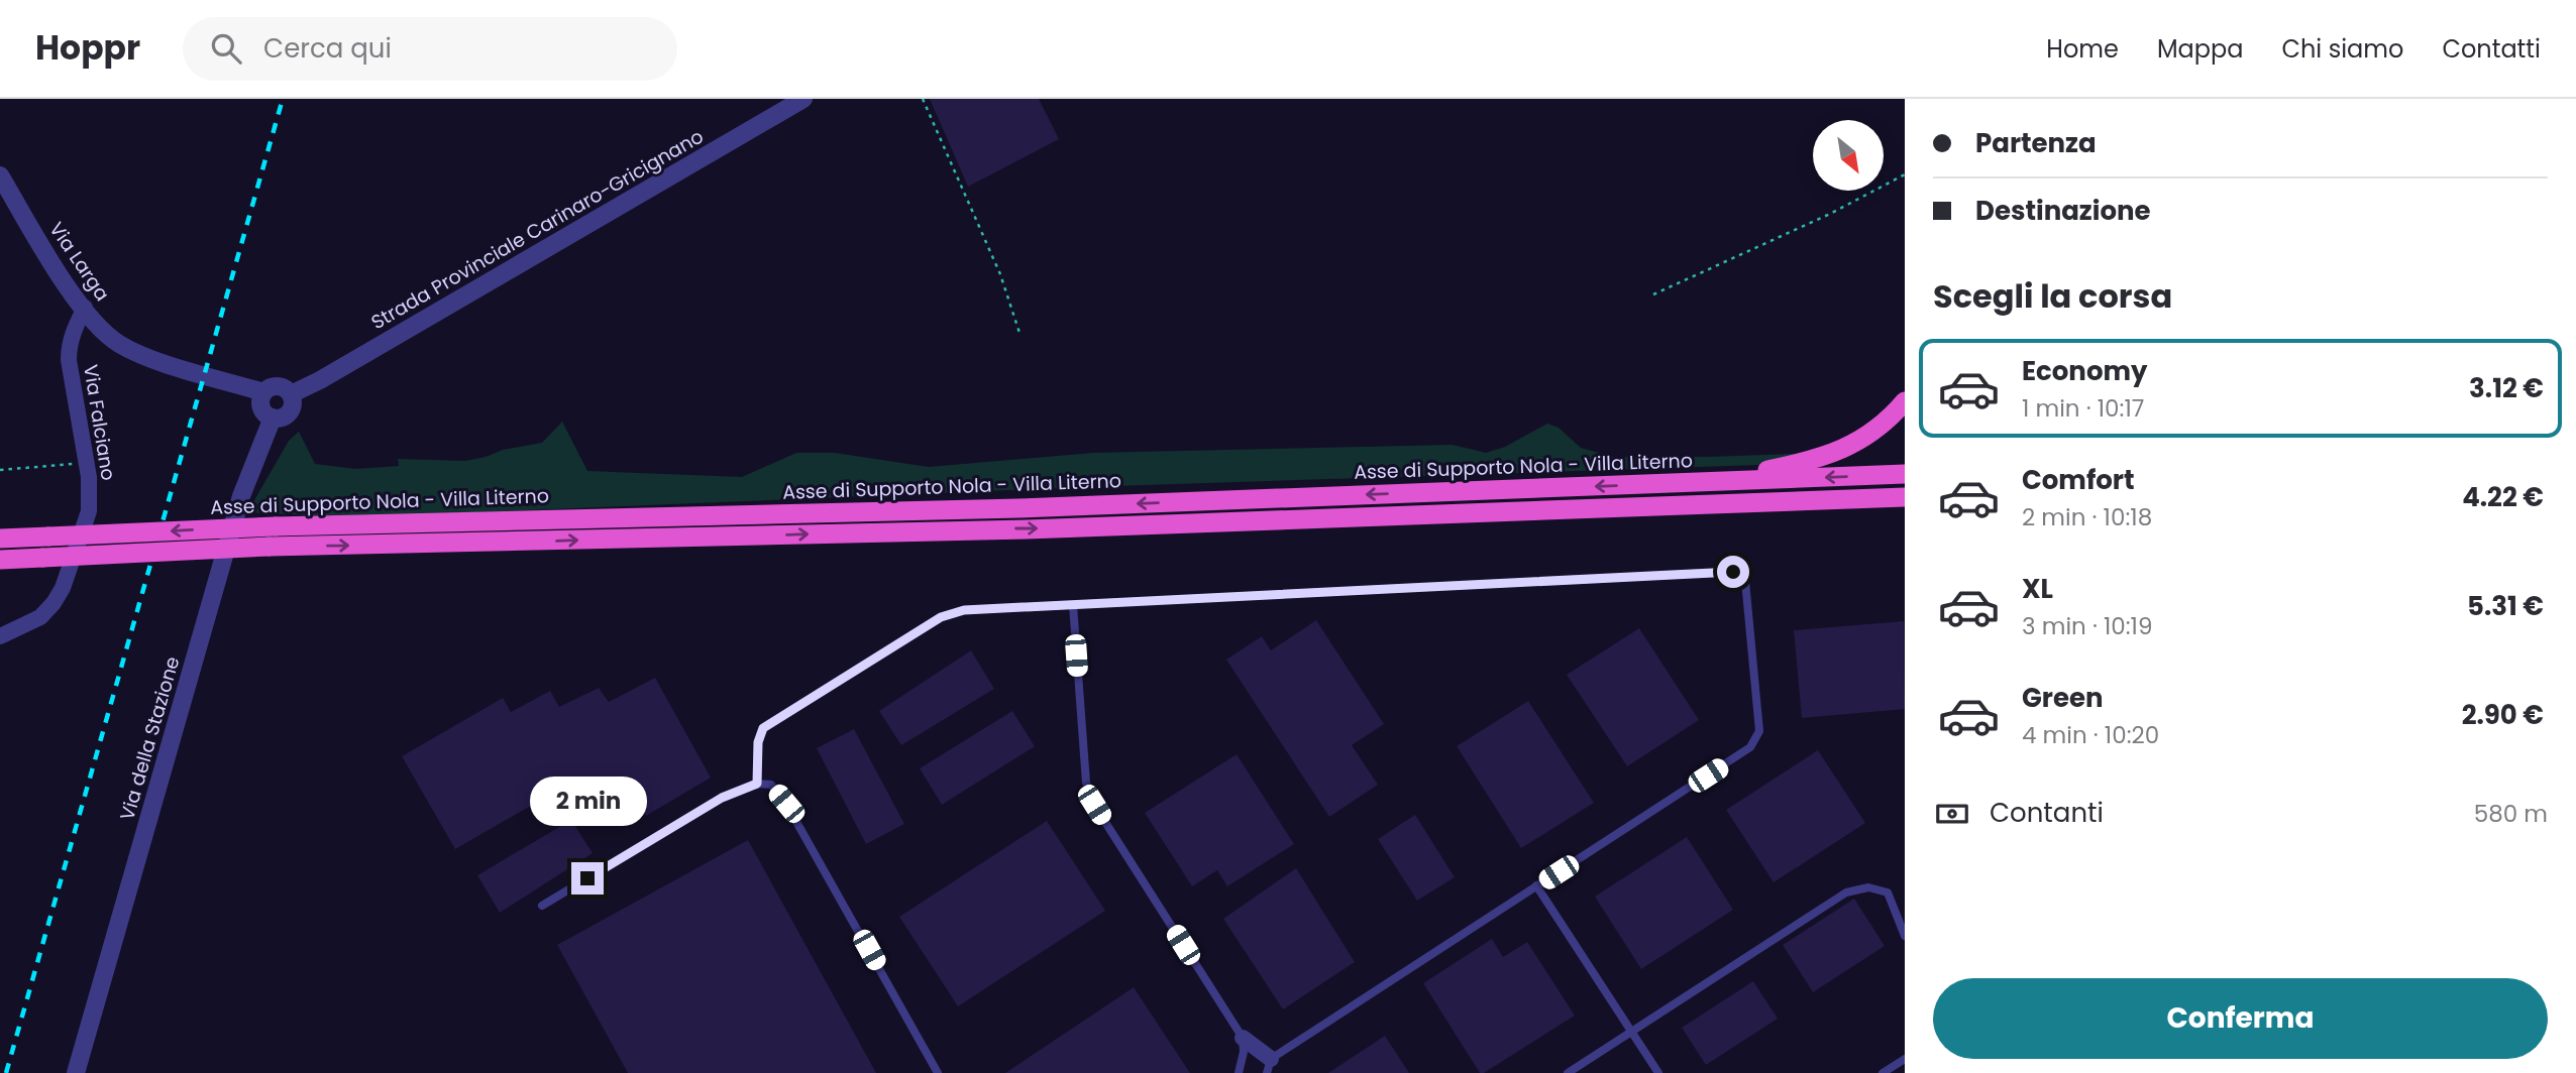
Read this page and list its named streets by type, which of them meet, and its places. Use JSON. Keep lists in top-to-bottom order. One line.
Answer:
{"streets":{"highway":["Asse di Supporto Nola - Villa Literno"],"street":["Strada Provinciale Carinaro-Gricignano","Via Larga","Via Falciano","Via della Stazione"]},"crossings":[["Strada Provinciale Carinaro-Gricignano","Via Larga"],["Strada Provinciale Carinaro-Gricignano","Via della Stazione"],["Via Larga","Via Falciano"],["Via Larga","Via della Stazione"]],"north":"bottom right","page":{"header":"Hoppr","search":"Cerca qui","nav":["Home","Mappa","Chi siamo","Contatti"],"banner":["Partenza","Destinazione"],"heading":"Scegli la corsa","list":[{"name":"Economy","note":"1 min · 10:17","value":"3.12 €"},{"name":"Comfort","note":"2 min · 10:18","value":"4.22 €"},{"name":"XL","note":"3 min · 10:19","value":"5.31 €"},{"name":"Green","note":"4 min · 10:20","value":"2.90 €"}],"pay":["Contanti","580 m"],"bubble":"2 min","buttons":"Conferma"}}
